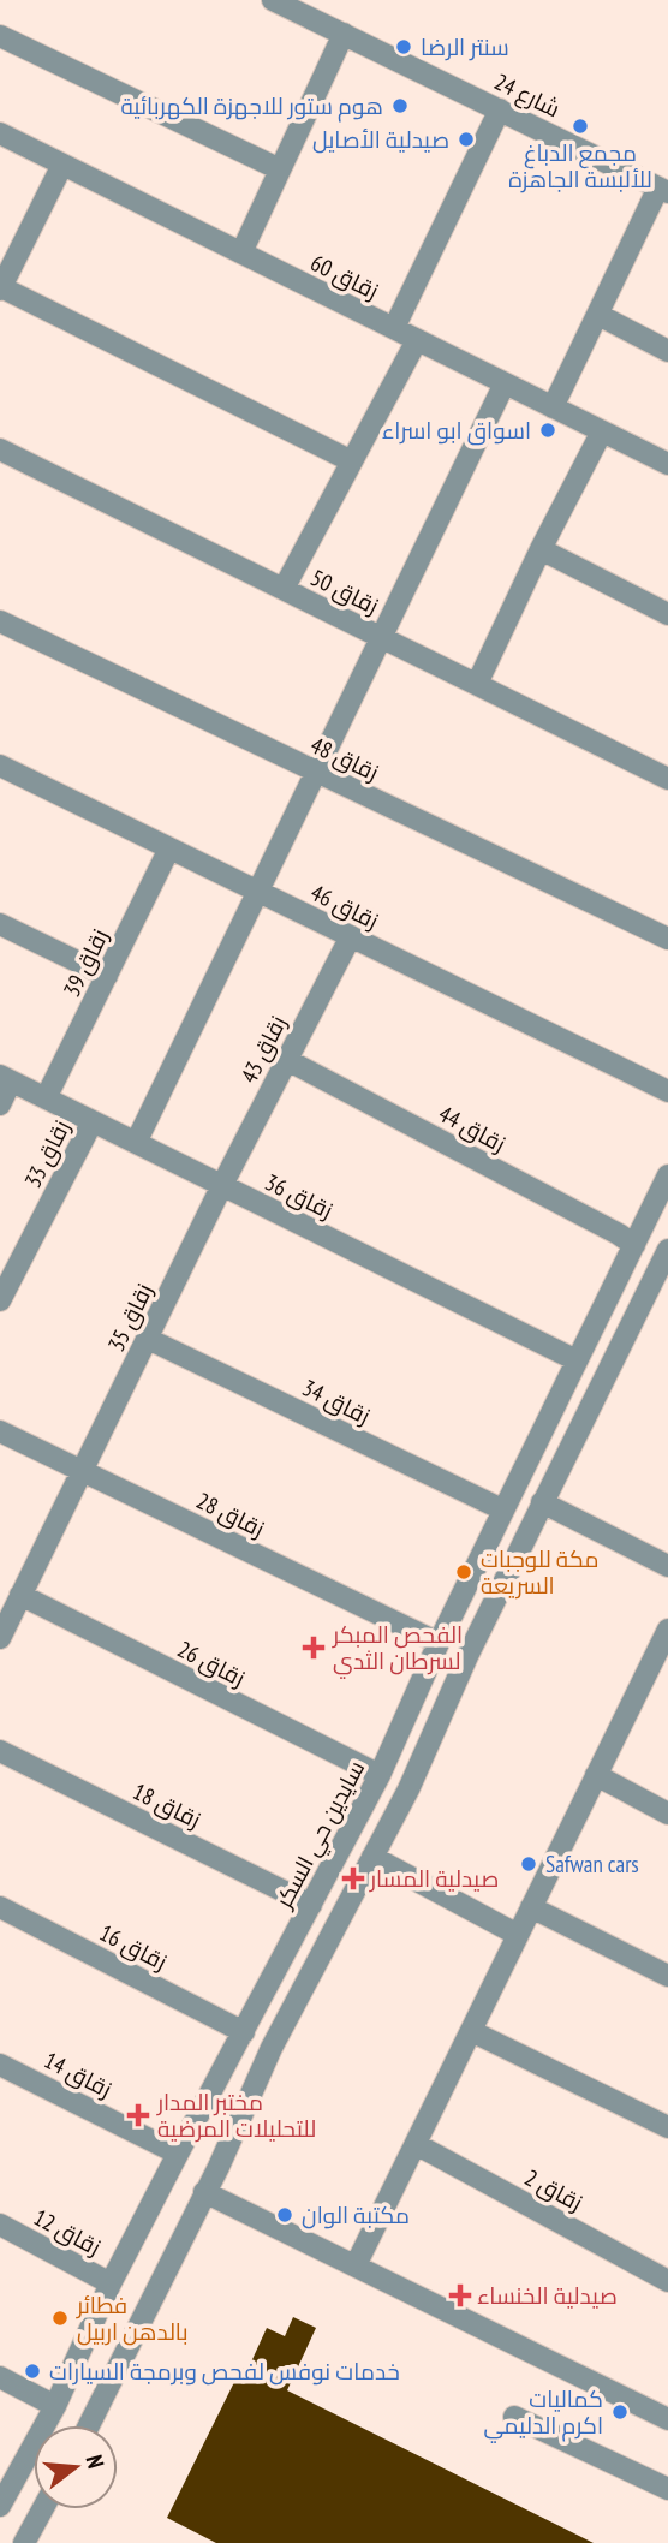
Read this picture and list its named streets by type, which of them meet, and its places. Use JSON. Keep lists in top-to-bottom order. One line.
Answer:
{"streets":{"street":["شارع 24","زقاق 60","زقاق 50","زقاق 48","زقاق 46","زقاق 39","زقاق 43","زقاق 44","زقاق 33","زقاق 36","زقاق 35","زقاق 34","زقاق 28","زقاق 26","زقاق 18","سايدين حي السكر","زقاق 16","زقاق 14","زقاق 2","زقاق 12"]},"crossings":[["زقاق 46","زقاق 39"],["زقاق 46","زقاق 43"],["زقاق 39","زقاق 36"],["زقاق 43","زقاق 44"],["زقاق 43","زقاق 36"],["زقاق 43","زقاق 35"],["زقاق 44","سايدين حي السكر"],["زقاق 33","زقاق 36"],["زقاق 36","زقاق 35"],["زقاق 36","سايدين حي السكر"],["زقاق 35","زقاق 34"],["زقاق 35","زقاق 28"],["زقاق 35","زقاق 26"],["زقاق 34","سايدين حي السكر"],["زقاق 28","سايدين حي السكر"],["زقاق 26","سايدين حي السكر"],["زقاق 18","سايدين حي السكر"],["سايدين حي السكر","زقاق 16"],["سايدين حي السكر","زقاق 14"],["سايدين حي السكر","زقاق 12"]],"places":{"other":["سنتر الرضا","هوم ستور للاجهزة الكهربائية","مجمع الدباغ للألبسة الجاهزة","صيدلية الأصايل","اسواق ابو اسراء","مكة للوجبات السريعة","Safwan cars","مكتبة الوان","فطائر بالدهن اربيل","خدمات نوفس لفحص وبرمجة السيارات","كماليات اكرم الدليمي"],"health":["الفحص المبكر لسرطان الثدي","صيدلية المسار","مختبر المدار للتحليلات المرضية","صيدلية الخنساء"]},"north":"right"}
